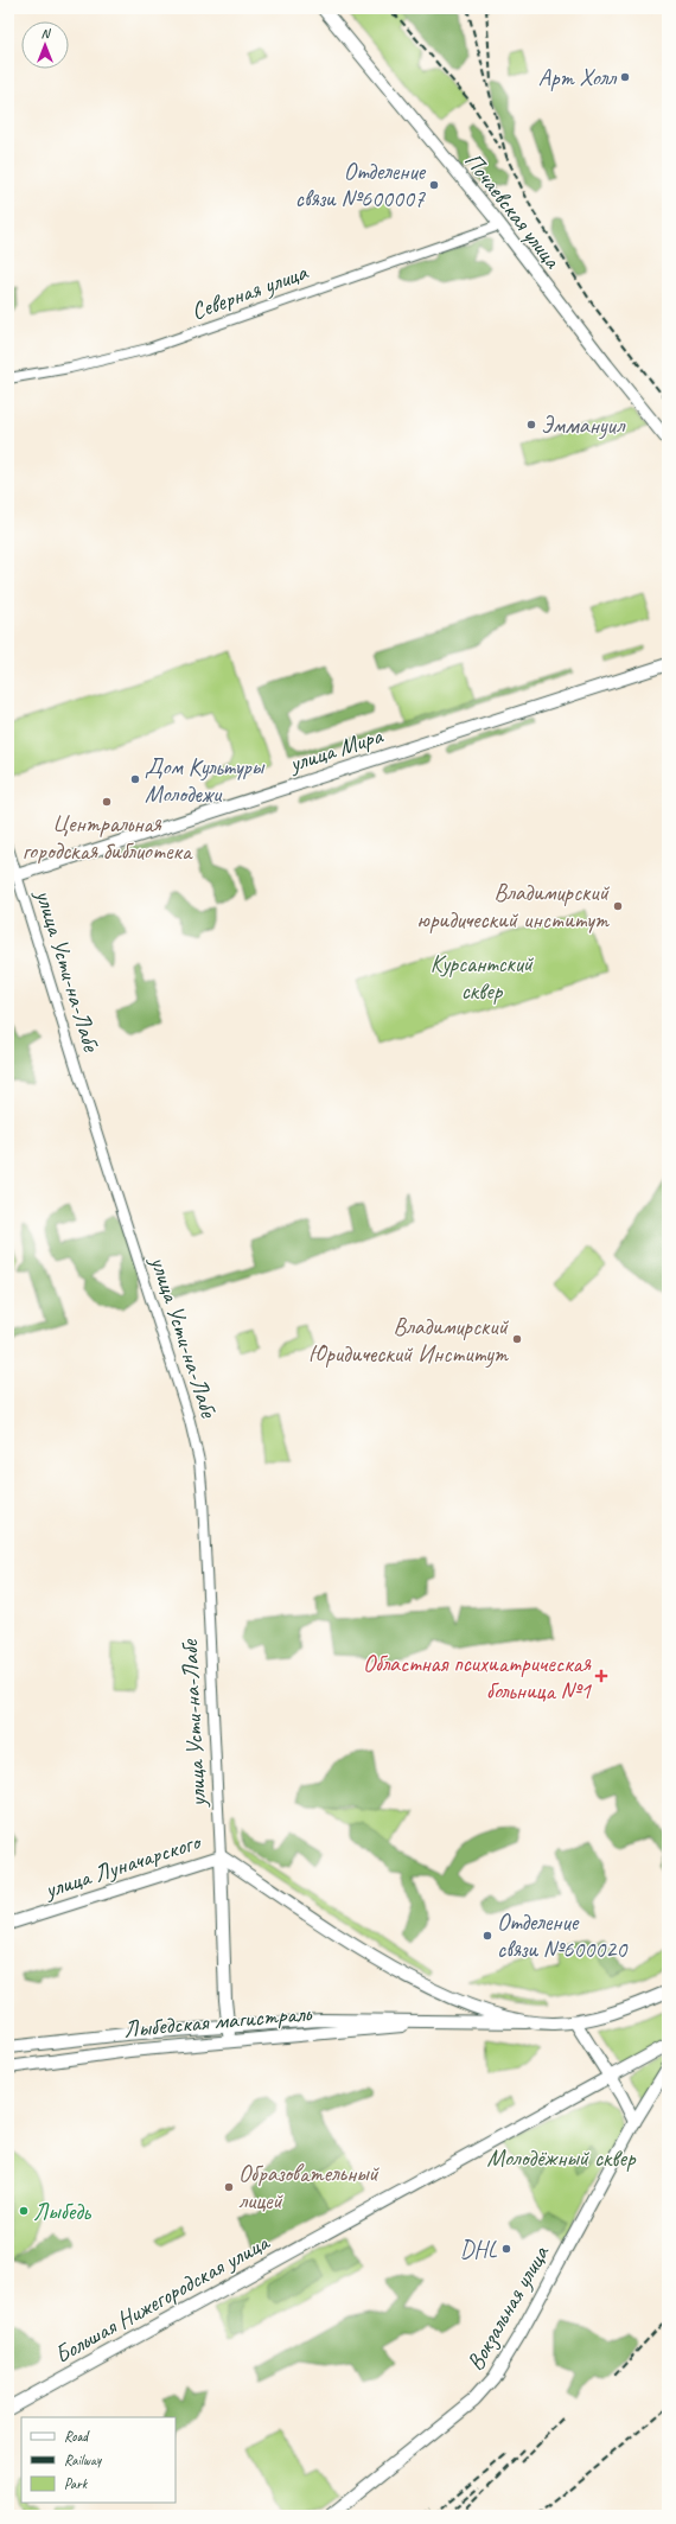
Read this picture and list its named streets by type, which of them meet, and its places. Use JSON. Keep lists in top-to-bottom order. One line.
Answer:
{"streets":{"main road":["Почаевская улица","улица Мира","улица Усти-на-Лабе","улица Луначарского","Лыбедская магистраль","Большая Нижегородская улица","Вокзальная улица"],"street":["Северная улица"]},"crossings":[["Почаевская улица","Северная улица"],["улица Мира","улица Усти-на-Лабе"],["улица Усти-на-Лабе","улица Луначарского"],["улица Усти-на-Лабе","Лыбедская магистраль"]],"parks":["Курсантский сквер","Молодёжный сквер"],"places":{"other":["Арт Холл","Отделение связи №600007","Эммануил","Дом Культуры Молодежи","Центральная городская библиотека","Владимирский юридический институт","Владимирский Юридический Институт","Отделение связи №600020","Образовательный лицей","Лыбедь","DHL"],"health":["Областная психиатрическая больница №1"]},"legend":["Road","Railway","Park"],"north":"top"}
